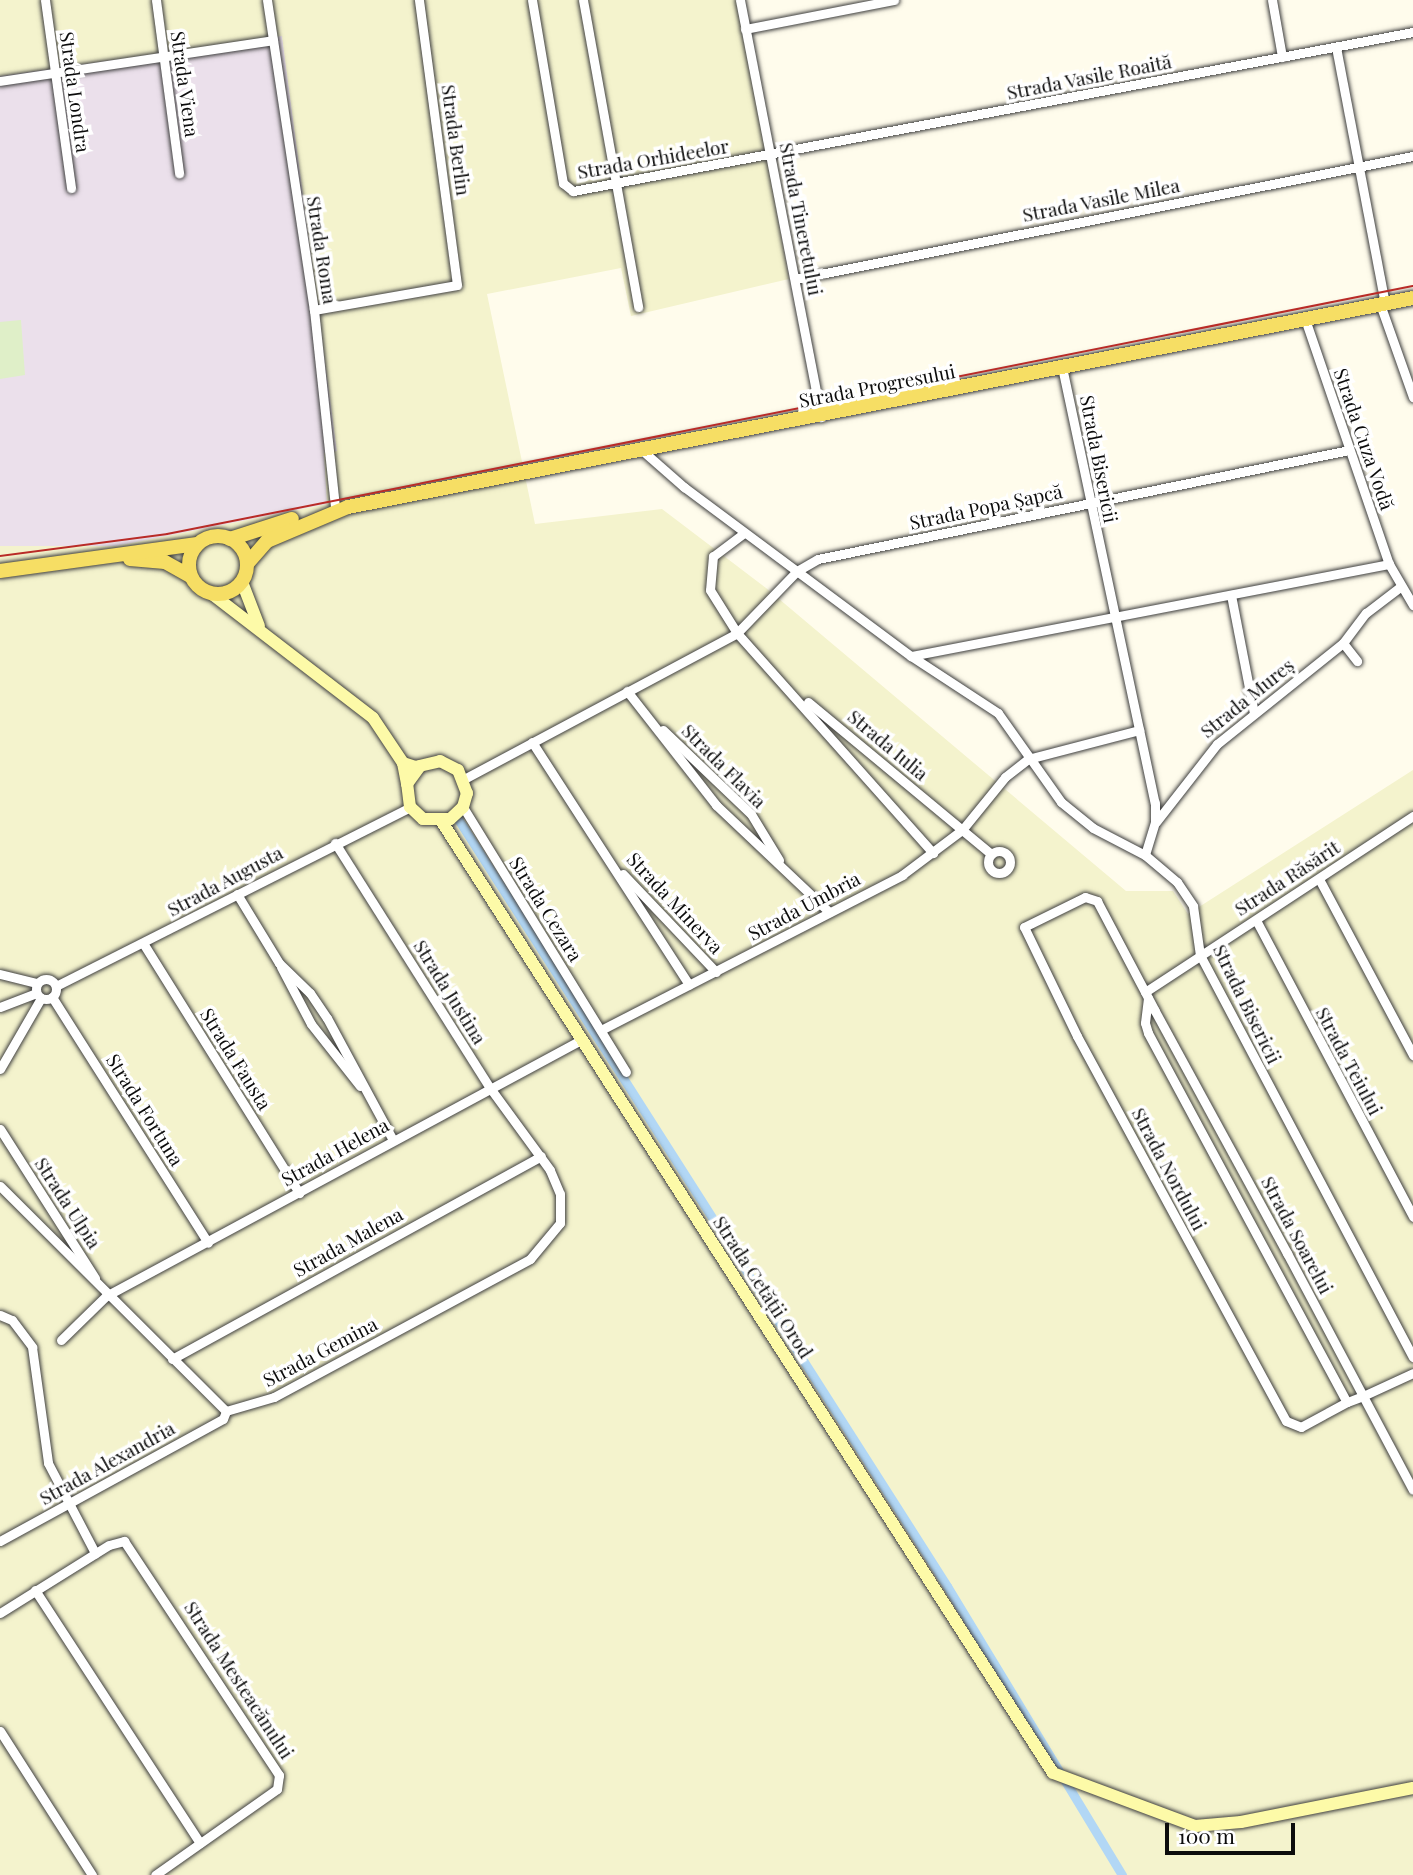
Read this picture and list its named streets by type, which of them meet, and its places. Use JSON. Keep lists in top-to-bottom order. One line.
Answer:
{"streets":{"main road":["Strada Progresului"],"street":["Strada Vasile Roaită","Strada Viena","Strada Londra","Strada Berlin","Strada Orhideelor","Strada Vasile Milea","Strada Tineretului","Strada Roma","Strada Cuza Vodă","Strada Bisericii","Strada Popa Șapcă","Strada Mureș","Strada Iulia","Strada Flavia","Strada Răsărit","Strada Augusta","Strada Minerva","Strada Umbria","Strada Cezara","Strada Justina","Strada Fausta","Strada Teiului","Strada Fortuna","Strada Helena","Strada Nordului","Strada Ulpia","Strada Soarelui","Strada Malena","Strada Cetății Orod","Strada Gemina","Strada Alexandria","Strada Mesteacănului"]},"crossings":[["Strada Vasile Roaită","Strada Orhideelor"],["Strada Vasile Roaită","Strada Tineretului"],["Strada Berlin","Strada Roma"],["Strada Orhideelor","Strada Tineretului"],["Strada Vasile Milea","Strada Tineretului"],["Strada Tineretului","Strada Progresului"],["Strada Roma","Strada Progresului"],["Strada Progresului","Strada Cuza Vodă"],["Strada Progresului","Strada Bisericii"],["Strada Cuza Vodă","Strada Popa Șapcă"],["Strada Cuza Vodă","Strada Mureș"],["Strada Bisericii","Strada Popa Șapcă"],["Strada Bisericii","Strada Mureș"],["Strada Bisericii","Strada Răsărit"],["Strada Iulia","Strada Umbria"],["Strada Flavia","Strada Umbria"],["Strada Răsărit","Strada Teiului"],["Strada Răsărit","Strada Soarelui"],["Strada Augusta","Strada Cezara"],["Strada Augusta","Strada Justina"],["Strada Augusta","Strada Fausta"],["Strada Augusta","Strada Cetății Orod"],["Strada Minerva","Strada Umbria"],["Strada Cezara","Strada Cetății Orod"],["Strada Justina","Strada Helena"],["Strada Justina","Strada Malena"],["Strada Justina","Strada Gemina"],["Strada Fausta","Strada Helena"],["Strada Fortuna","Strada Helena"],["Strada Helena","Strada Ulpia"],["Strada Helena","Strada Cetății Orod"],["Strada Nordului","Strada Soarelui"],["Strada Malena","Strada Gemina"],["Strada Gemina","Strada Alexandria"]],"scale_bar":"100 m"}
